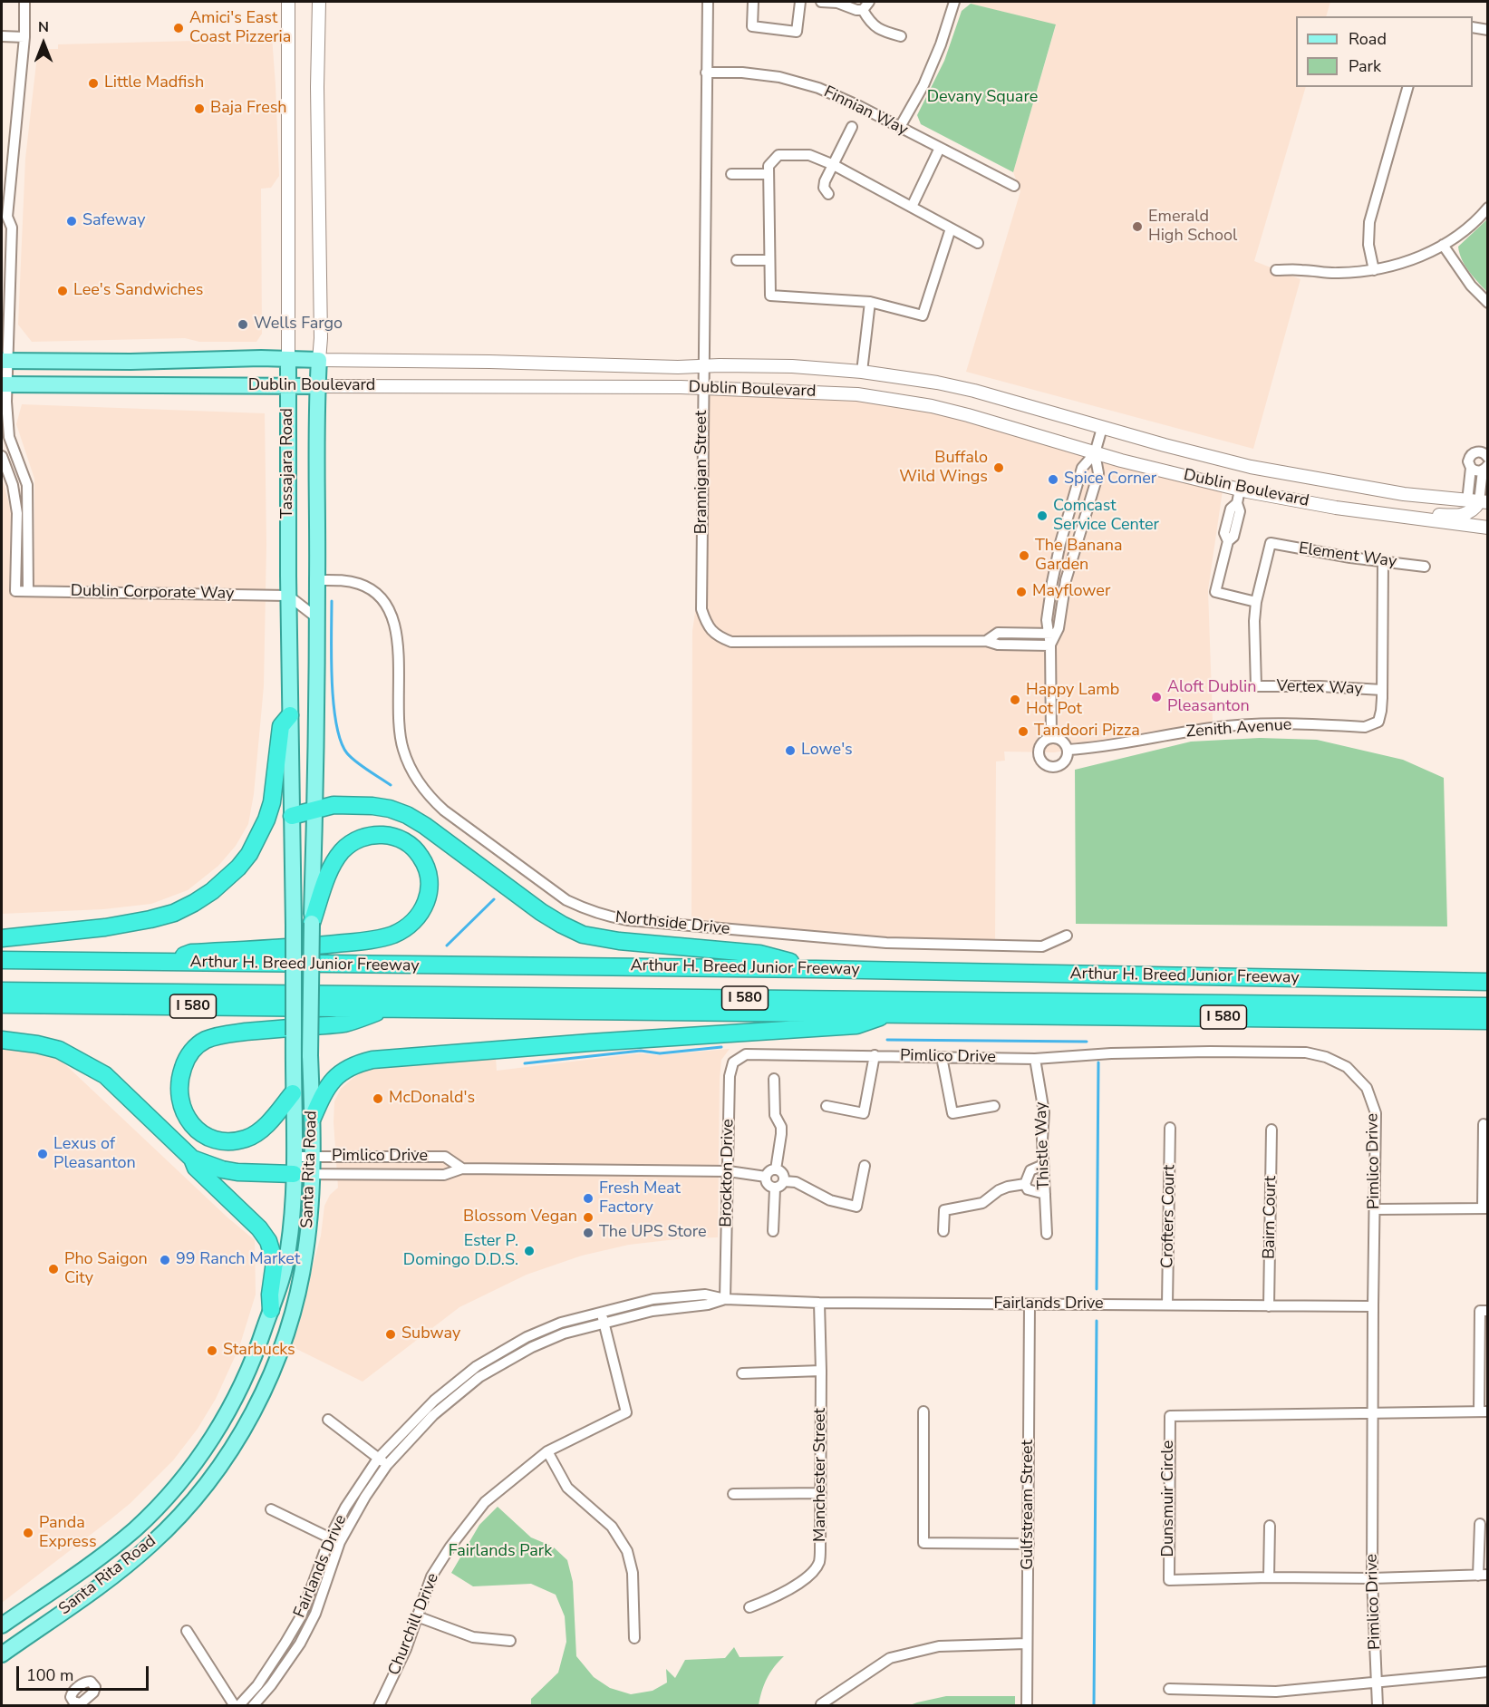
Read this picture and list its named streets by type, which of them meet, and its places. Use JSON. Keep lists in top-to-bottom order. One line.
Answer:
{"streets":{"highway":["Arthur H. Breed Junior Freeway","I 580"],"main road":["Dublin Boulevard","Tassajara Road","Santa Rita Road"],"street":["Finnian Way","Brannigan Street","Element Way","Dublin Corporate Way","Vertex Way","Zenith Avenue","Northside Drive","Pimlico Drive","Thistle Way","Brockton Drive","Crofters Court","Bairn Court","Fairlands Drive","Manchester Street","Dunsmuir Circle","Gulfstream Street","Churchill Drive"]},"crossings":[["Finnian Way","Brannigan Street"],["Dublin Boulevard","Tassajara Road"],["Dublin Boulevard","Brannigan Street"],["Tassajara Road","Dublin Corporate Way"],["Tassajara Road","Northside Drive"],["Tassajara Road","Santa Rita Road"],["Element Way","Vertex Way"],["Vertex Way","Zenith Avenue"],["Pimlico Drive","Thistle Way"],["Pimlico Drive","Santa Rita Road"],["Pimlico Drive","Brockton Drive"],["Pimlico Drive","Fairlands Drive"],["Pimlico Drive","Dunsmuir Circle"],["Brockton Drive","Fairlands Drive"],["Crofters Court","Fairlands Drive"],["Bairn Court","Fairlands Drive"],["Fairlands Drive","Manchester Street"],["Fairlands Drive","Gulfstream Street"],["Fairlands Drive","Churchill Drive"]],"parks":["Devany Square","Fairlands Park"],"places":["Amici's East Coast Pizzeria","Little Madfish","Baja Fresh","Safeway","Emerald High School","Lee's Sandwiches","Wells Fargo","Buffalo Wild Wings","Spice Corner","Comcast Service Center","The Banana Garden","Mayflower","Aloft Dublin Pleasanton","Happy Lamb Hot Pot","Tandoori Pizza","Lowe's","McDonald's","Lexus of Pleasanton","Fresh Meat Factory","Blossom Vegan","The UPS Store","Ester P. Domingo D.D.S.","99 Ranch Market","Pho Saigon City","Subway","Starbucks","Panda Express"],"legend":["Road","Park"],"scale_bar":"100 m","north":"top"}
